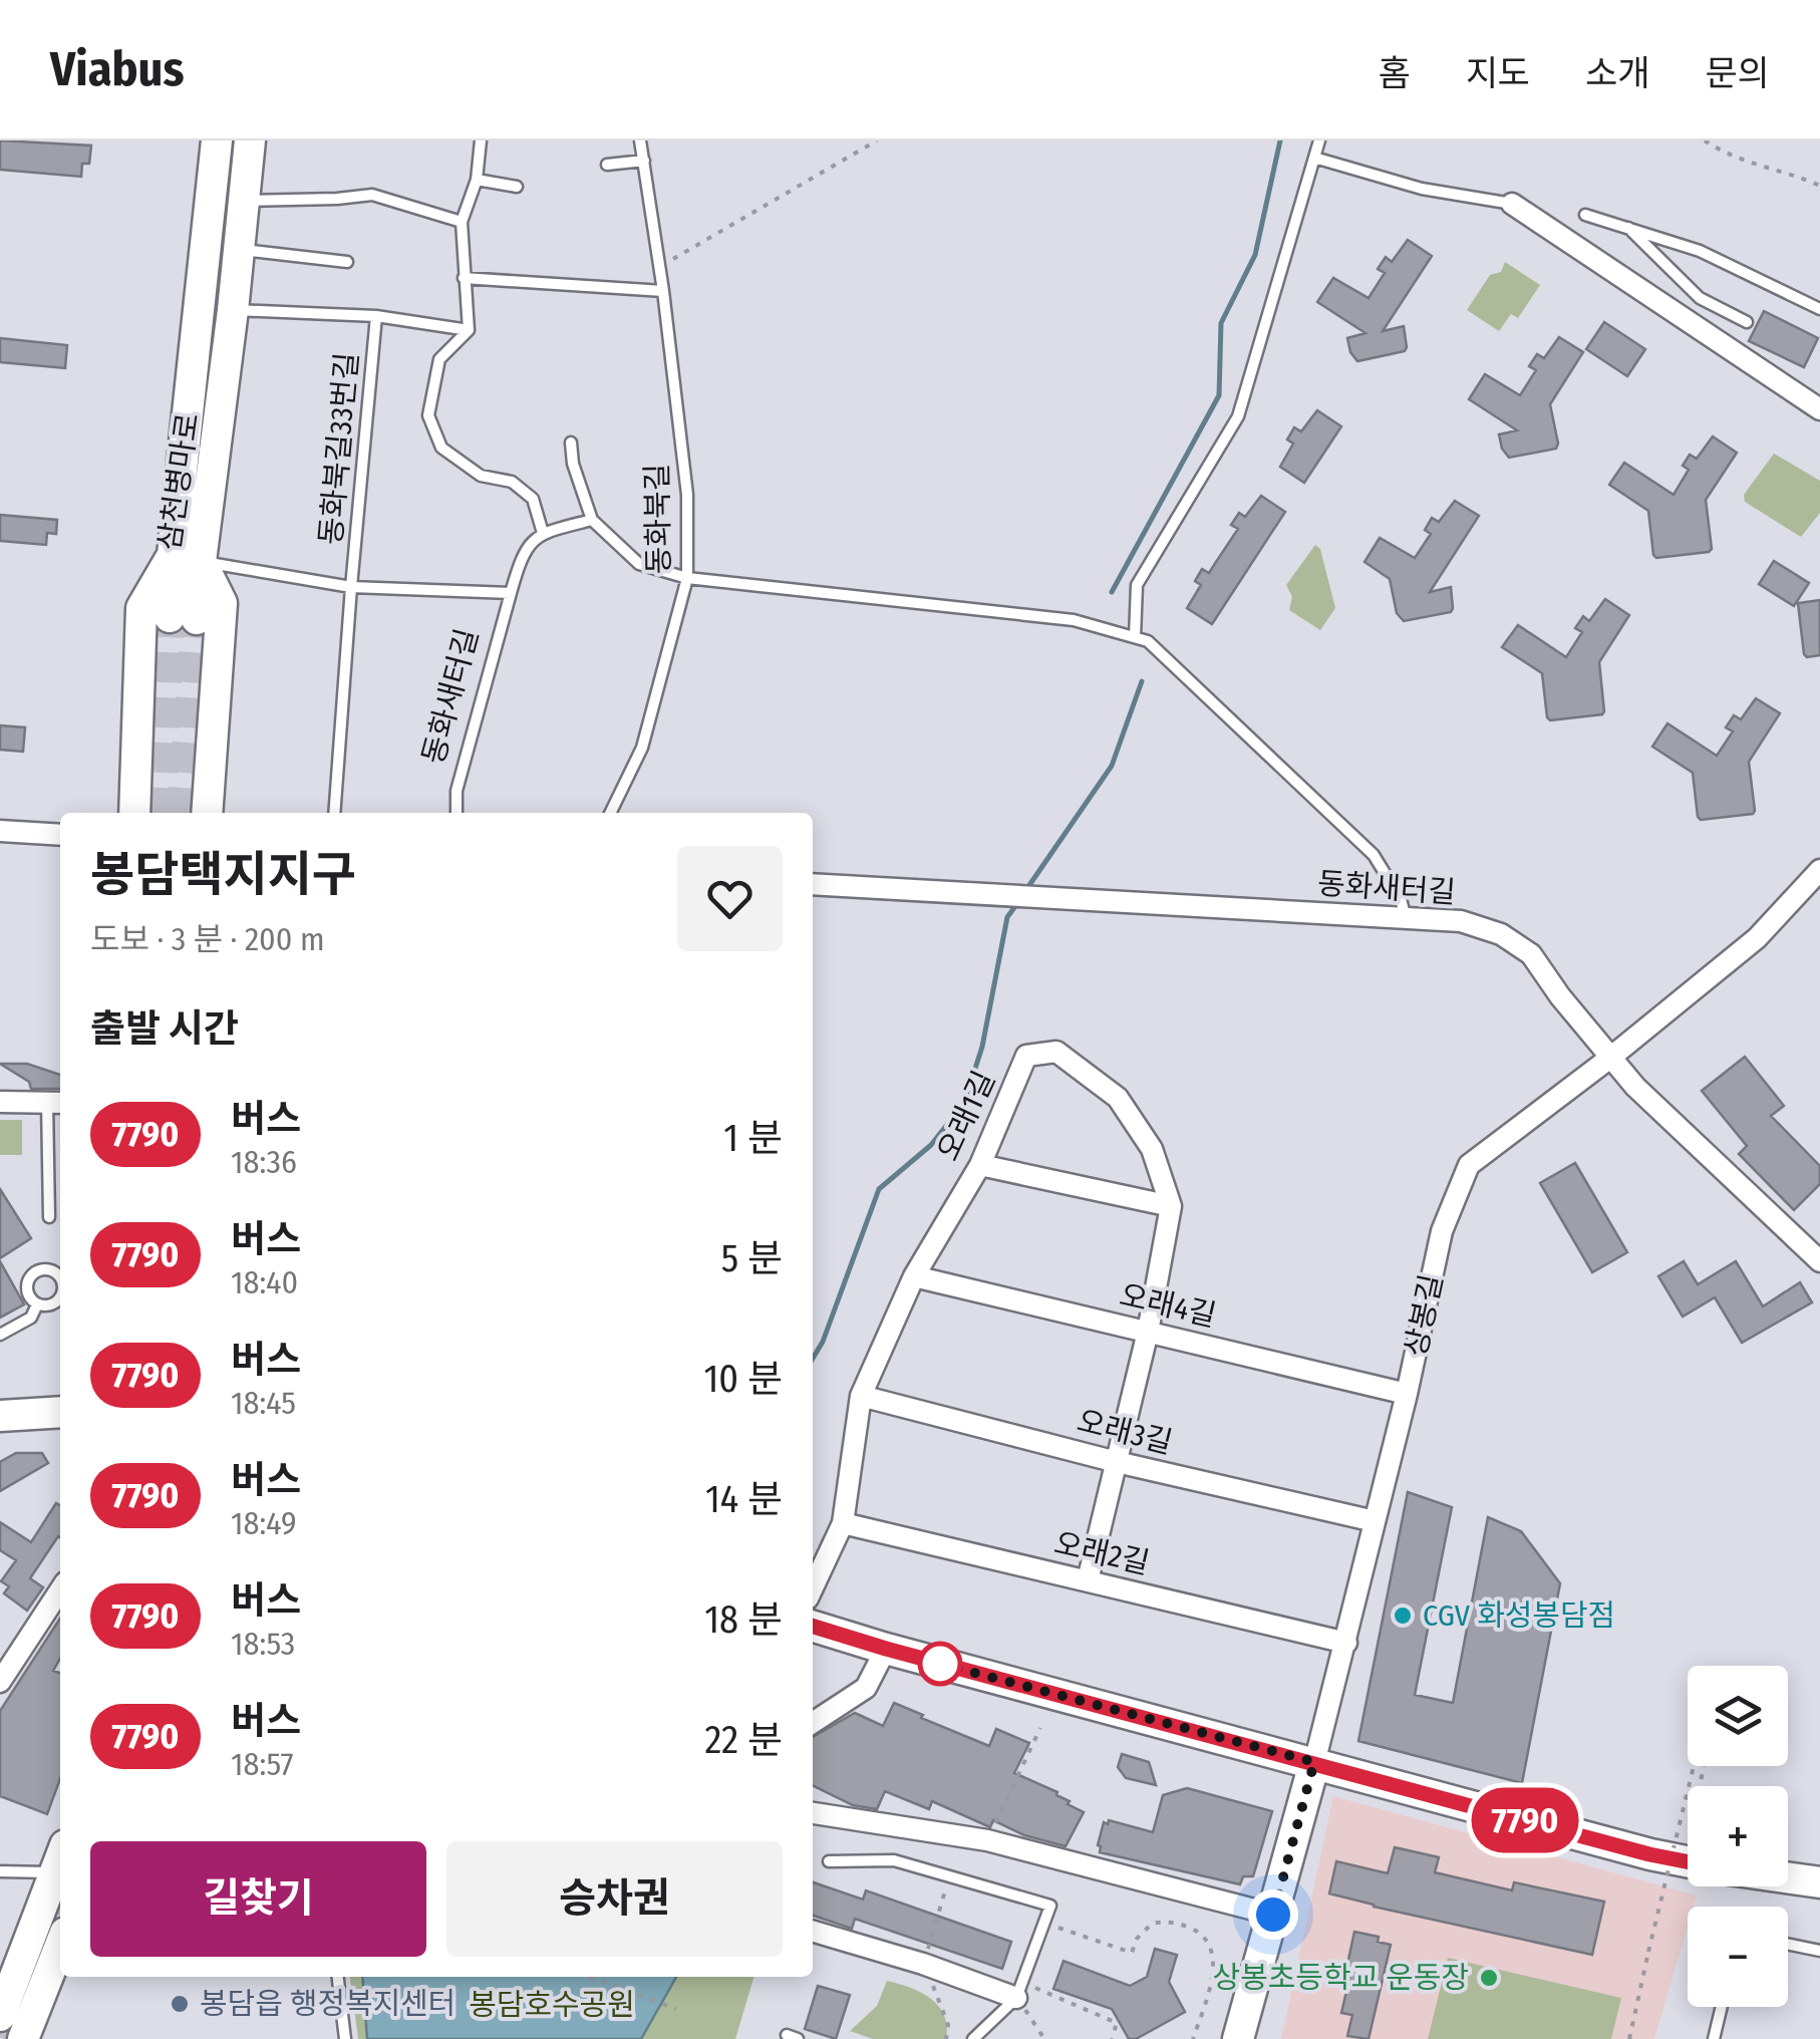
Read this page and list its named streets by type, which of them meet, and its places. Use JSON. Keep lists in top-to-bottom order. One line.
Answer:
{"streets":{"main road":["삼천병마로","상봉길"],"street":["동화새터길","오래1길","오래4길","오래3길","오래2길"],"lane":["동화북길33번길","동화북길"]},"crossings":[["동화북길33번길","삼천병마로"],["동화북길33번길","동화새터길"],["동화새터길","상봉길"],["오래1길","오래4길"],["오래1길","오래3길"],["오래1길","오래2길"],["오래4길","상봉길"],["상봉길","오래3길"],["상봉길","오래2길"]],"parks":["봉담호수공원"],"places":["CGV 화성봉담점","상봉초등학교 운동장","봉담읍 행정복지센터"],"lines":["bus line 7790"],"page":{"header":"Viabus","nav":["홈","지도","소개","문의"],"on_map":"7790","heading":[["봉담택지지구","도보 · 3 분 · 200 m"],"출발 시간"],"list":[{"mark":"7790","name":"버스","note":"18:36","value":"1 분"},{"mark":"7790","name":"버스","note":"18:40","value":"5 분"},{"mark":"7790","name":"버스","note":"18:45","value":"10 분"},{"mark":"7790","name":"버스","note":"18:49","value":"14 분"},{"mark":"7790","name":"버스","note":"18:53","value":"18 분"},{"mark":"7790","name":"버스","note":"18:57","value":"22 분"}],"map_buttons":["+","−"],"buttons":["길찾기","승차권"]}}
